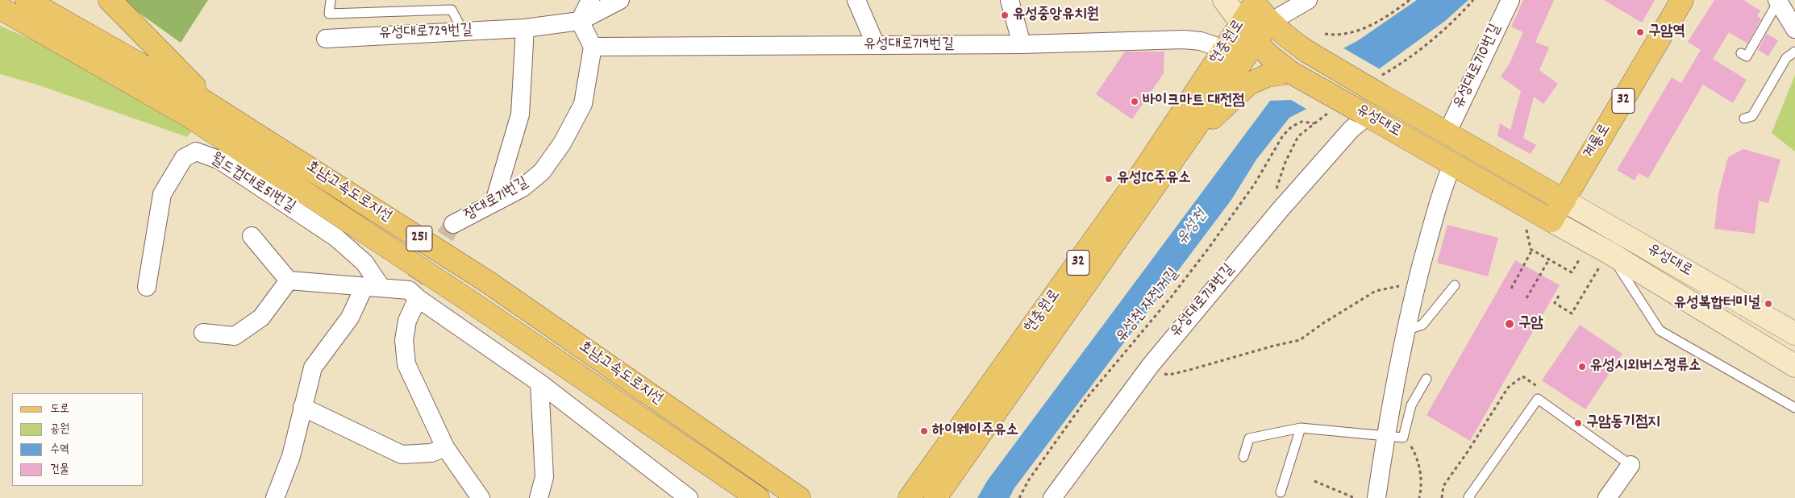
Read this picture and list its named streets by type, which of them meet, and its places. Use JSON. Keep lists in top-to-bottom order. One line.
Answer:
{"streets":{"main road":["현충원로","32","유성대로","계룡로","호남고속도로지선","251"],"street":["유성대로729번길","유성대로719번길","유성대로710번길","월드컵대로51번길","장대로71번길","유성대로713번길"],"path":["유성천 자전거길"]},"crossings":[["현충원로","유성대로719번길"],["현충원로","유성대로"],["유성대로719번길","장대로71번길"],["유성대로710번길","유성대로"],["32","유성대로"],["32","계룡로"],["유성대로","계룡로"],["유성대로","유성대로713번길"]],"water":["유성천"],"places":["유성중앙유치원","구암역","바이크마트 대전점","유성IC주유소","유성복합터미널","구암","유성시외버스정류소","구암동기점지","하이웨이주유소"],"legend":["도로","공원","수역","건물"]}
